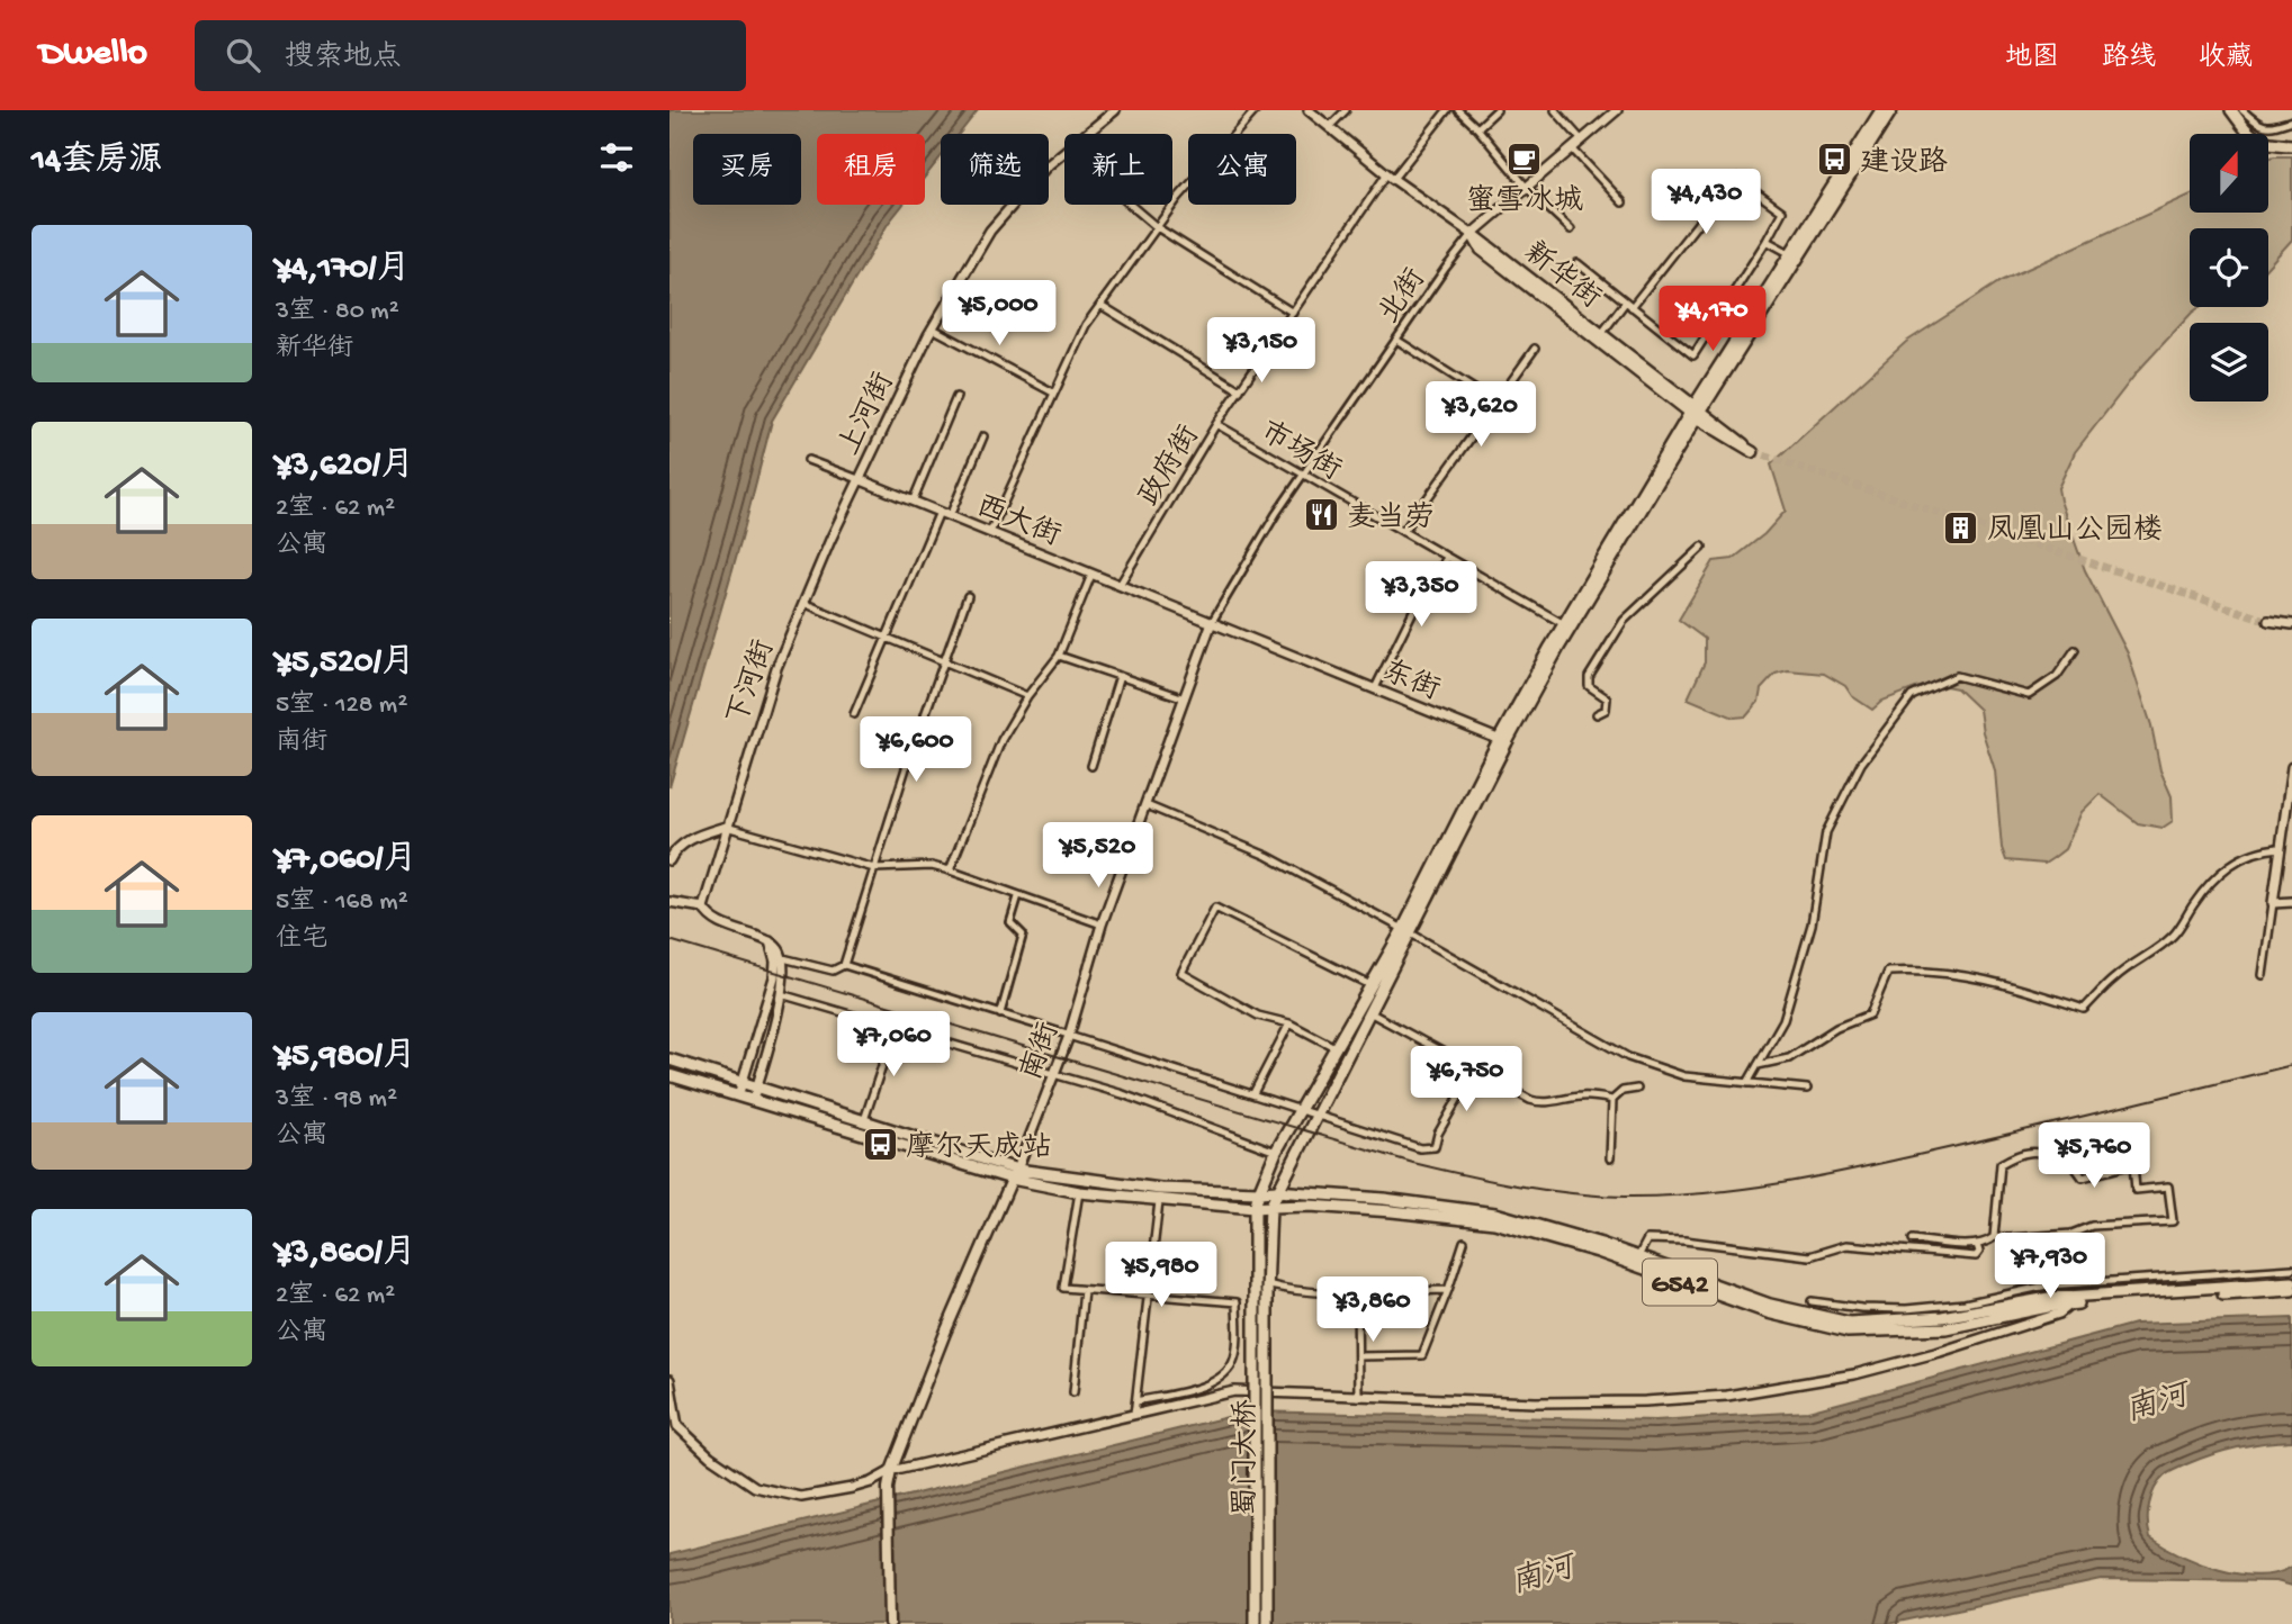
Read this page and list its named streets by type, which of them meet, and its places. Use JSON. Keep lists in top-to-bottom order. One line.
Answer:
{"streets":{"main road":["新华街","南街","G542","蜀门大桥"],"street":["北街","上河街","市场街","政府街","西大街","东街","下河街"]},"crossings":[["新华街","北街"],["北街","市场街"],["北街","西大街"],["北街","东街"],["北街","南街"],["上河街","西大街"],["上河街","下河街"],["市场街","政府街"],["政府街","西大街"],["西大街","东街"],["西大街","下河街"],["西大街","南街"],["东街","南街"],["G542","蜀门大桥"]],"water":["南河"],"places":{"cafe":["蜜雪冰城"],"bus stop":["建设路","摩尔天成站"],"restaurant":["麦当劳"],"building":["凤凰山公园楼"]},"north":"top","page":{"header":"Dwello","search":"搜索地点","nav":["地图","路线","收藏"],"heading":"14套房源","chip":["买房","租房","筛选","新上","公寓"],"price":["¥4,430","¥5,000","¥4,170","¥3,150","¥3,620","¥3,350","¥6,600","¥5,520","¥7,060","¥6,750","¥5,760","¥7,930","¥5,980","¥3,860"],"list":[{"name":"¥4,170/月","note":"3室 · 80 m² · 新华街"},{"name":"¥3,620/月","note":"2室 · 62 m² · 公寓"},{"name":"¥5,520/月","note":"5室 · 128 m² · 南街"},{"name":"¥7,060/月","note":"5室 · 168 m² · 住宅"},{"name":"¥5,980/月","note":"3室 · 98 m² · 公寓"},{"name":"¥3,860/月","note":"2室 · 62 m² · 公寓"}]}}
